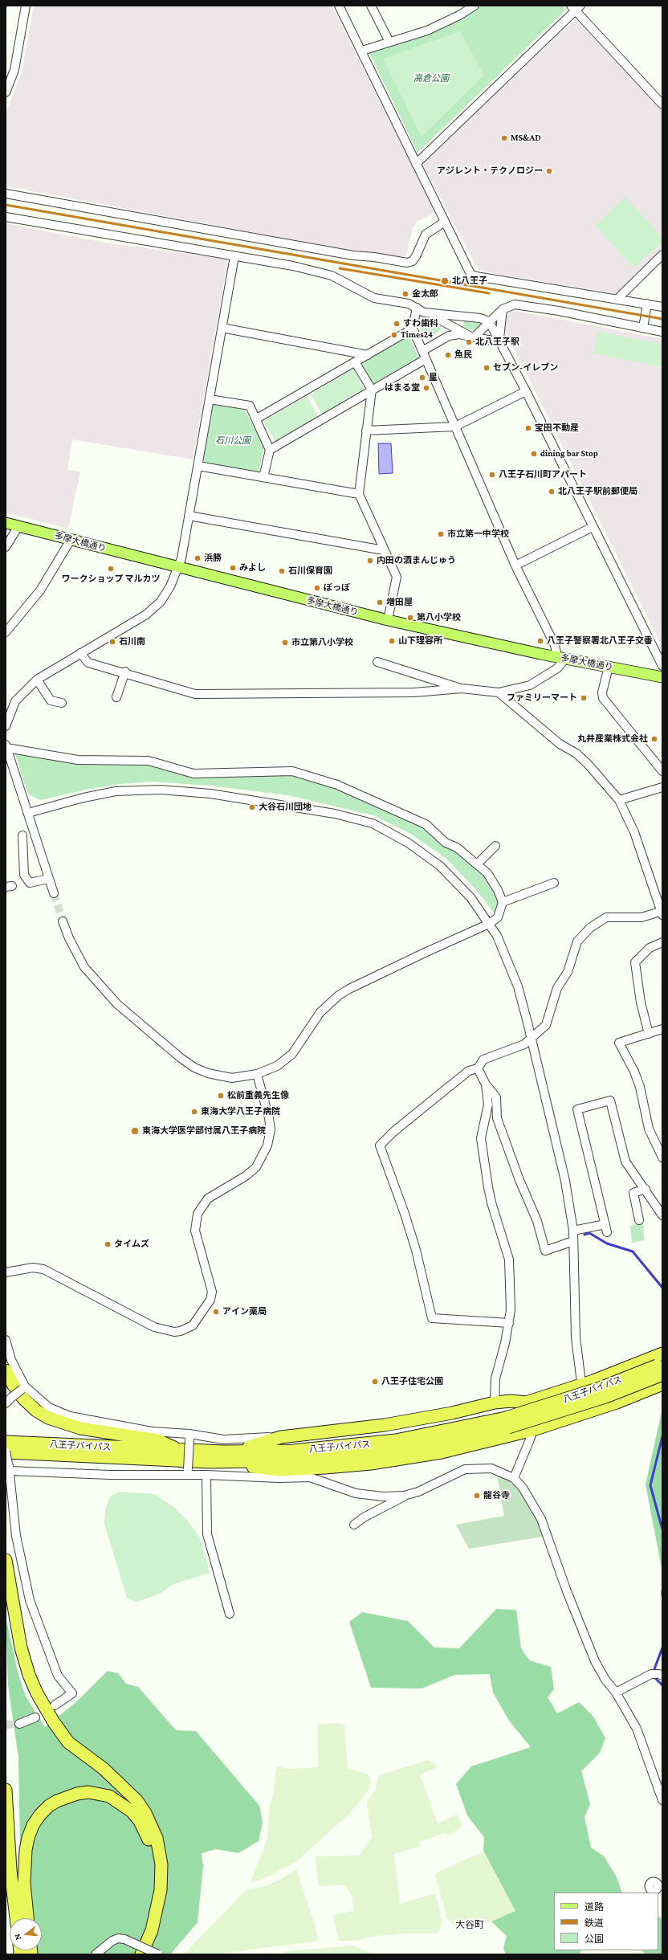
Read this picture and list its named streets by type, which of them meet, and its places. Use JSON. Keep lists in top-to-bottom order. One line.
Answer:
{"streets":{"highway":["八王子バイパス"],"main road":["多摩大橋通り"]},"districts":["大谷町"],"parks":["高倉公園","石川公園"],"places":["MS&AD","アジレント・テクノロジー","北八王子","金太郎","すわ歯科","Times24","北八王子駅","魚民","セブン-イレブン","星","はまる堂","宝田不動産","dining bar Stop","八王子石川町アパート","北八王子駅前郵便局","市立第一中学校","浜勝","内田の酒まんじゅう","みよし","ワークショップ マルカツ","石川保育園","ぽっぽ","増田屋","第八小学校","山下理容所","八王子警察署北八王子交番","石川南","市立第八小学校","ファミリーマート","丸井産業株式会社","大谷石川団地","松前重義先生像","東海大学八王子病院","東海大学医学部付属八王子病院","タイムズ","アイン薬局","八王子住宅公園","龍谷寺"],"legend":["道路","鉄道","公園"],"north":"left"}
